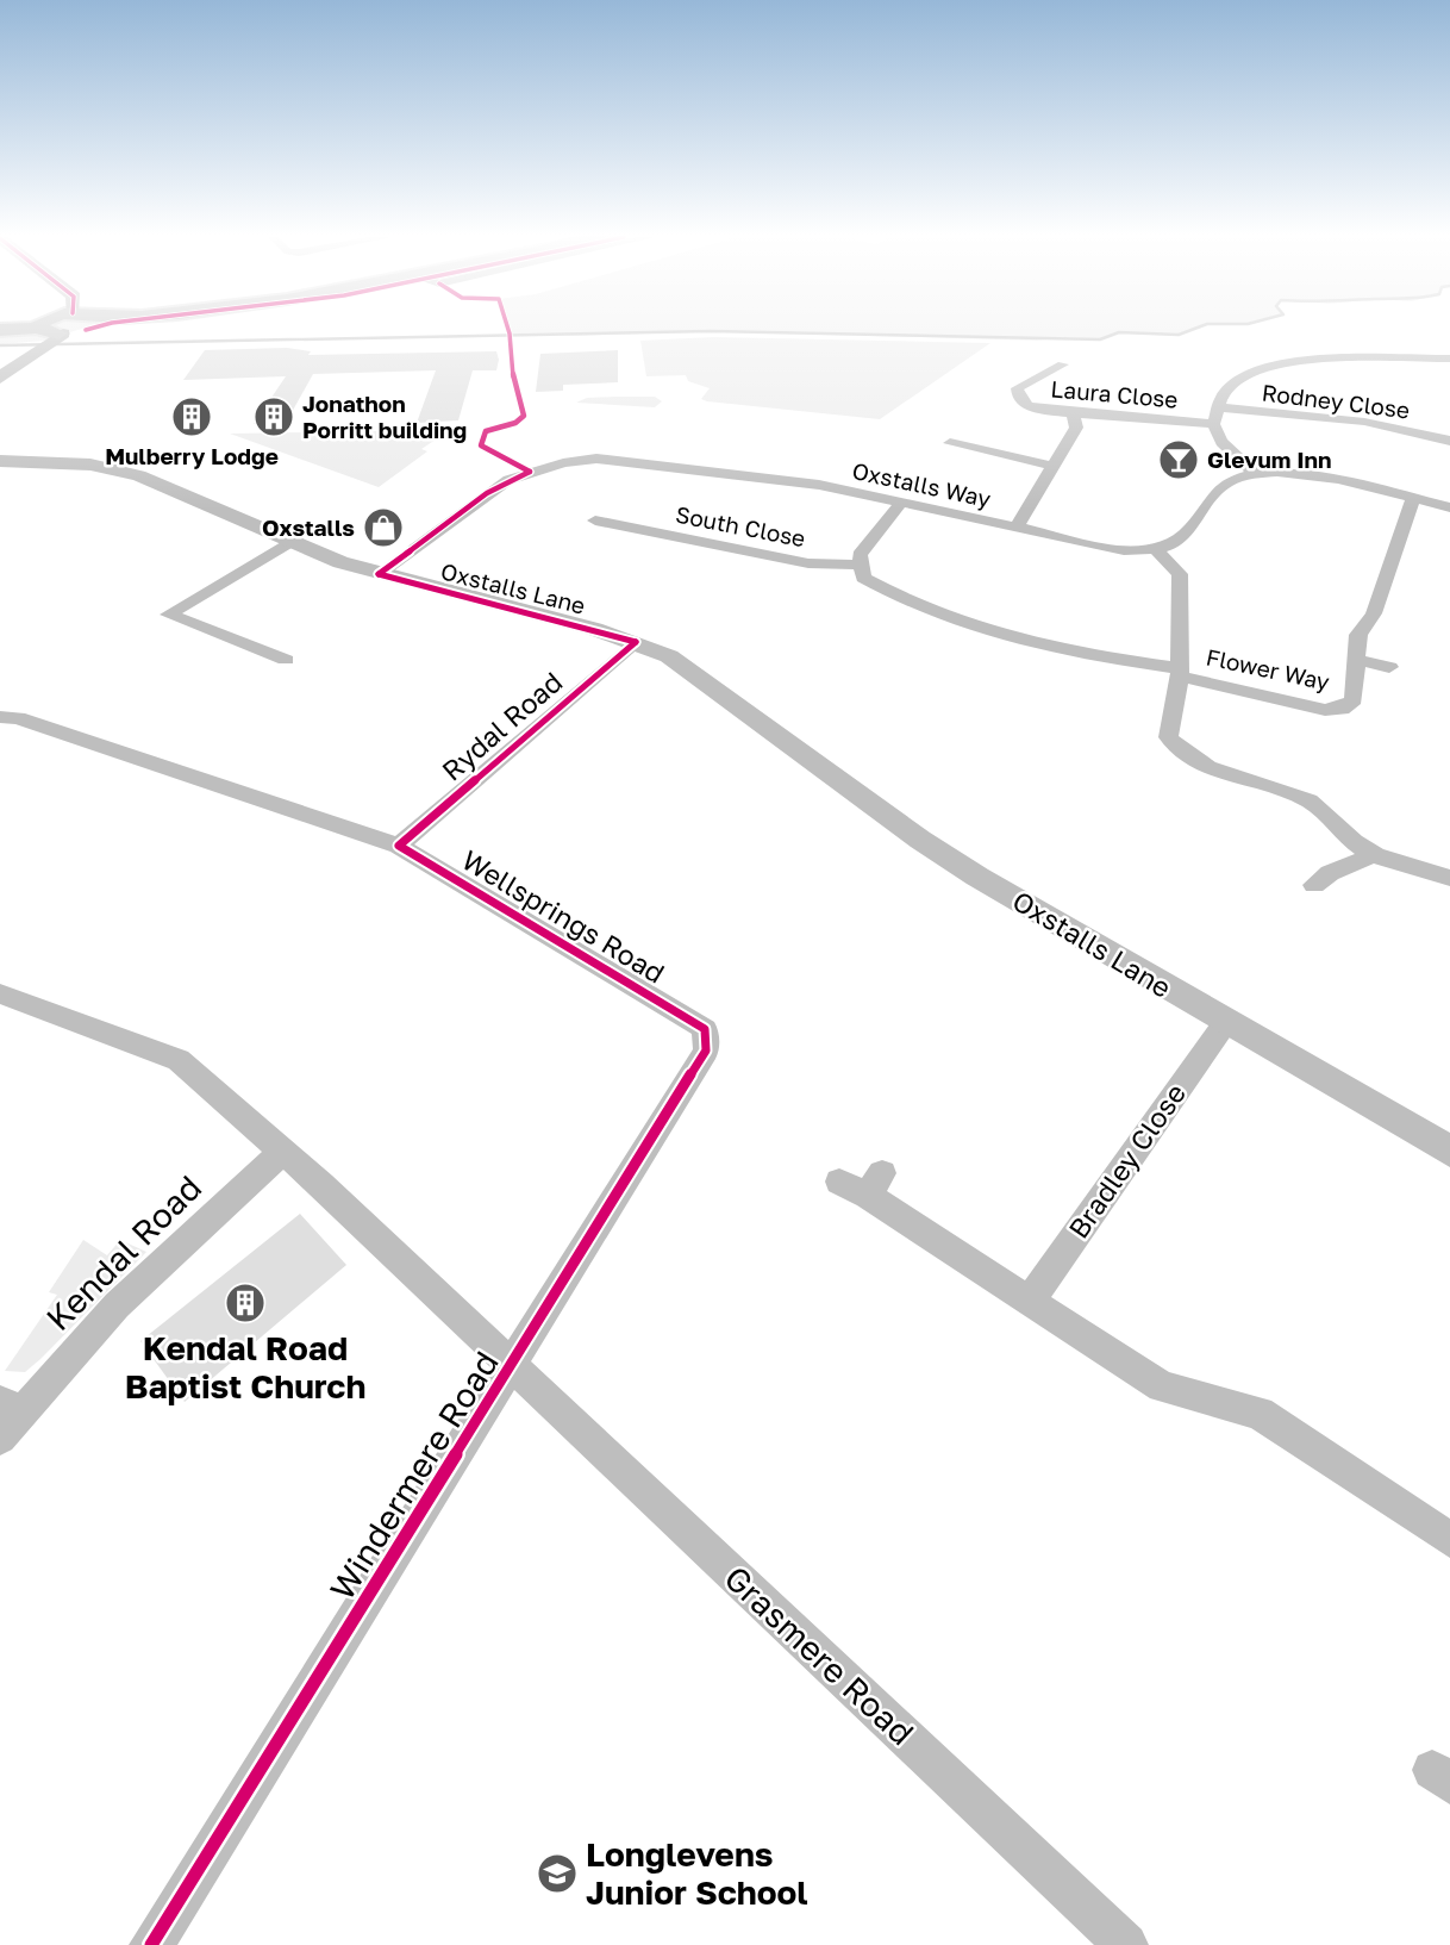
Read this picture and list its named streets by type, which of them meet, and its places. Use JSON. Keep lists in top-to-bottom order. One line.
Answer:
{"streets":{"street":["Laura Close","Rodney Close","Oxstalls Way","South Close","Oxstalls Lane","Flower Way","Rydal Road","Wellsprings Road","Bradley Close","Kendal Road","Windermere Road","Grasmere Road"]},"crossings":[["Oxstalls Way","Oxstalls Lane"],["South Close","Flower Way"],["Oxstalls Lane","Rydal Road"],["Oxstalls Lane","Bradley Close"],["Rydal Road","Wellsprings Road"],["Wellsprings Road","Windermere Road"],["Windermere Road","Grasmere Road"]],"places":{"building":["Mulberry Lodge","Jonathon Porritt building","Kendal Road Baptist Church"],"bar":["Glevum Inn"],"shop":["Oxstalls"],"school or university":["Longlevens Junior School"]}}
